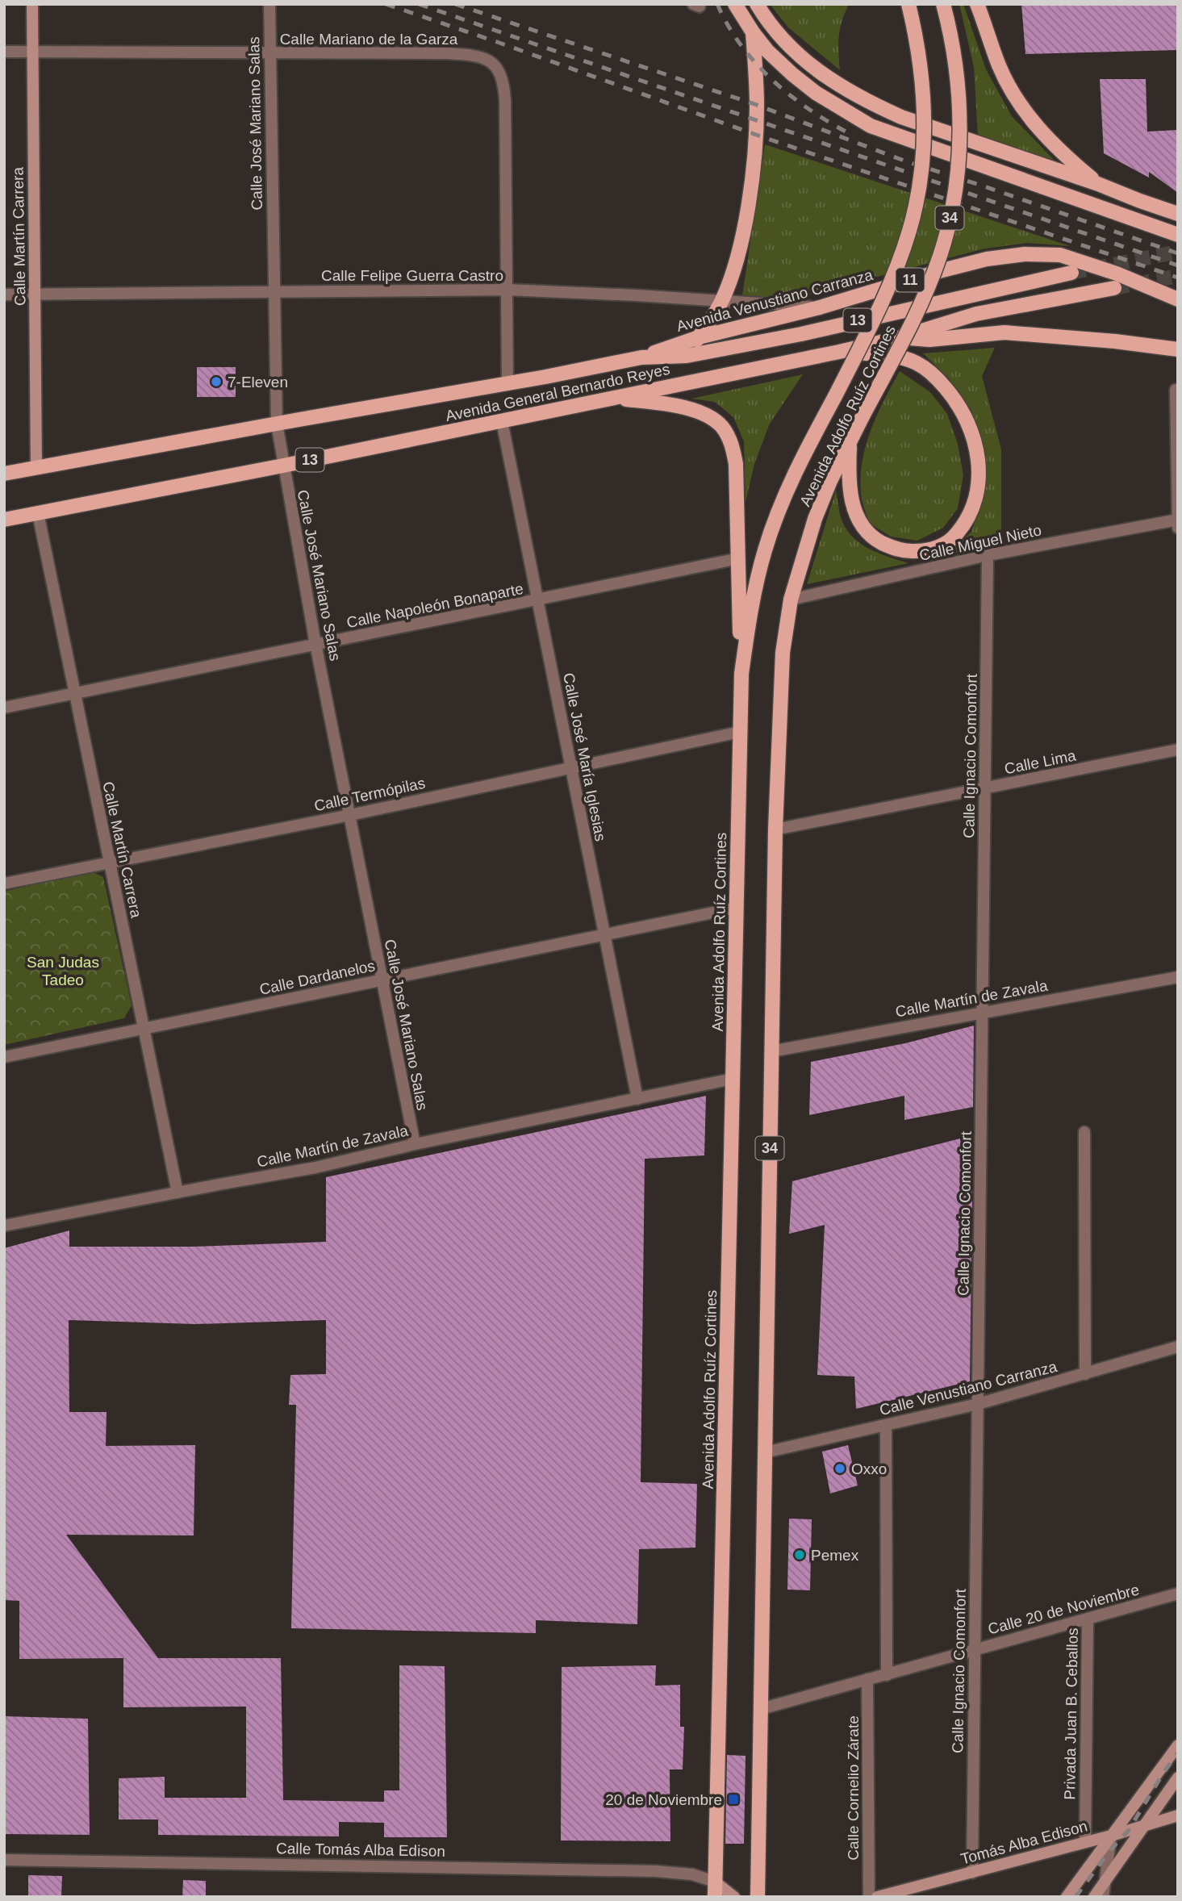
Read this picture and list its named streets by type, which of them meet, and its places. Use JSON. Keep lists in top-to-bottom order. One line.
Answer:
{"streets":{"main road":["34","11","Avenida Venustiano Carranza","13","Avenida General Bernardo Reyes","Avenida Adolfo Ruíz Cortines"],"street":["Calle Mariano de la Garza","Calle José Mariano Salas","Calle Martín Carrera","Calle Felipe Guerra Castro","Calle Miguel Nieto","Calle Napoleón Bonaparte","Calle Ignacio Comonfort","Calle José María Iglesias","Calle Lima","Calle Termópilas","Calle Dardanelos","Calle Martín de Zavala","Calle Venustiano Carranza","Calle 20 de Noviembre","Privada Juan B. Ceballos","Calle Cornelio Zárate","Tomás Alba Edison","Calle Tomás Alba Edison"]},"crossings":[["Calle Mariano de la Garza","Calle José Mariano Salas"],["Calle Mariano de la Garza","Calle Martín Carrera"],["Calle Mariano de la Garza","Calle Felipe Guerra Castro"],["Calle José Mariano Salas","Calle Felipe Guerra Castro"],["Calle José Mariano Salas","Avenida General Bernardo Reyes"],["Calle José Mariano Salas","Calle Napoleón Bonaparte"],["Calle José Mariano Salas","Calle Termópilas"],["Calle José Mariano Salas","Calle Dardanelos"],["Calle José Mariano Salas","Calle Martín de Zavala"],["Calle Martín Carrera","Calle Felipe Guerra Castro"],["Calle Martín Carrera","Avenida General Bernardo Reyes"],["Calle Martín Carrera","Calle Napoleón Bonaparte"],["Calle Martín Carrera","Calle Termópilas"],["Calle Martín Carrera","Calle Dardanelos"],["Calle Martín Carrera","Calle Martín de Zavala"],["Calle Felipe Guerra Castro","Avenida Venustiano Carranza"],["Avenida Venustiano Carranza","Avenida General Bernardo Reyes"],["Avenida General Bernardo Reyes","Calle José María Iglesias"],["Avenida Adolfo Ruíz Cortines","Calle Miguel Nieto"],["Avenida Adolfo Ruíz Cortines","Calle Lima"],["Avenida Adolfo Ruíz Cortines","Calle Termópilas"],["Avenida Adolfo Ruíz Cortines","Calle Dardanelos"],["Avenida Adolfo Ruíz Cortines","Calle Martín de Zavala"],["Avenida Adolfo Ruíz Cortines","Calle Venustiano Carranza"],["Avenida Adolfo Ruíz Cortines","Calle 20 de Noviembre"],["Avenida Adolfo Ruíz Cortines","Calle Tomás Alba Edison"],["Calle Miguel Nieto","Calle Ignacio Comonfort"],["Calle Napoleón Bonaparte","Calle José María Iglesias"],["Calle Ignacio Comonfort","Calle Lima"],["Calle Ignacio Comonfort","Calle Martín de Zavala"],["Calle Ignacio Comonfort","Calle Venustiano Carranza"],["Calle Ignacio Comonfort","Calle 20 de Noviembre"],["Calle Ignacio Comonfort","Tomás Alba Edison"],["Calle José María Iglesias","Calle Termópilas"],["Calle José María Iglesias","Calle Dardanelos"],["Calle José María Iglesias","Calle Martín de Zavala"],["Calle 20 de Noviembre","Privada Juan B. Ceballos"],["Calle 20 de Noviembre","Calle Cornelio Zárate"],["Privada Juan B. Ceballos","Tomás Alba Edison"]],"parks":["San Judas Tadeo"],"places":{"other":["7-Eleven","Oxxo","Pemex"],"transit":["20 de Noviembre"]}}
